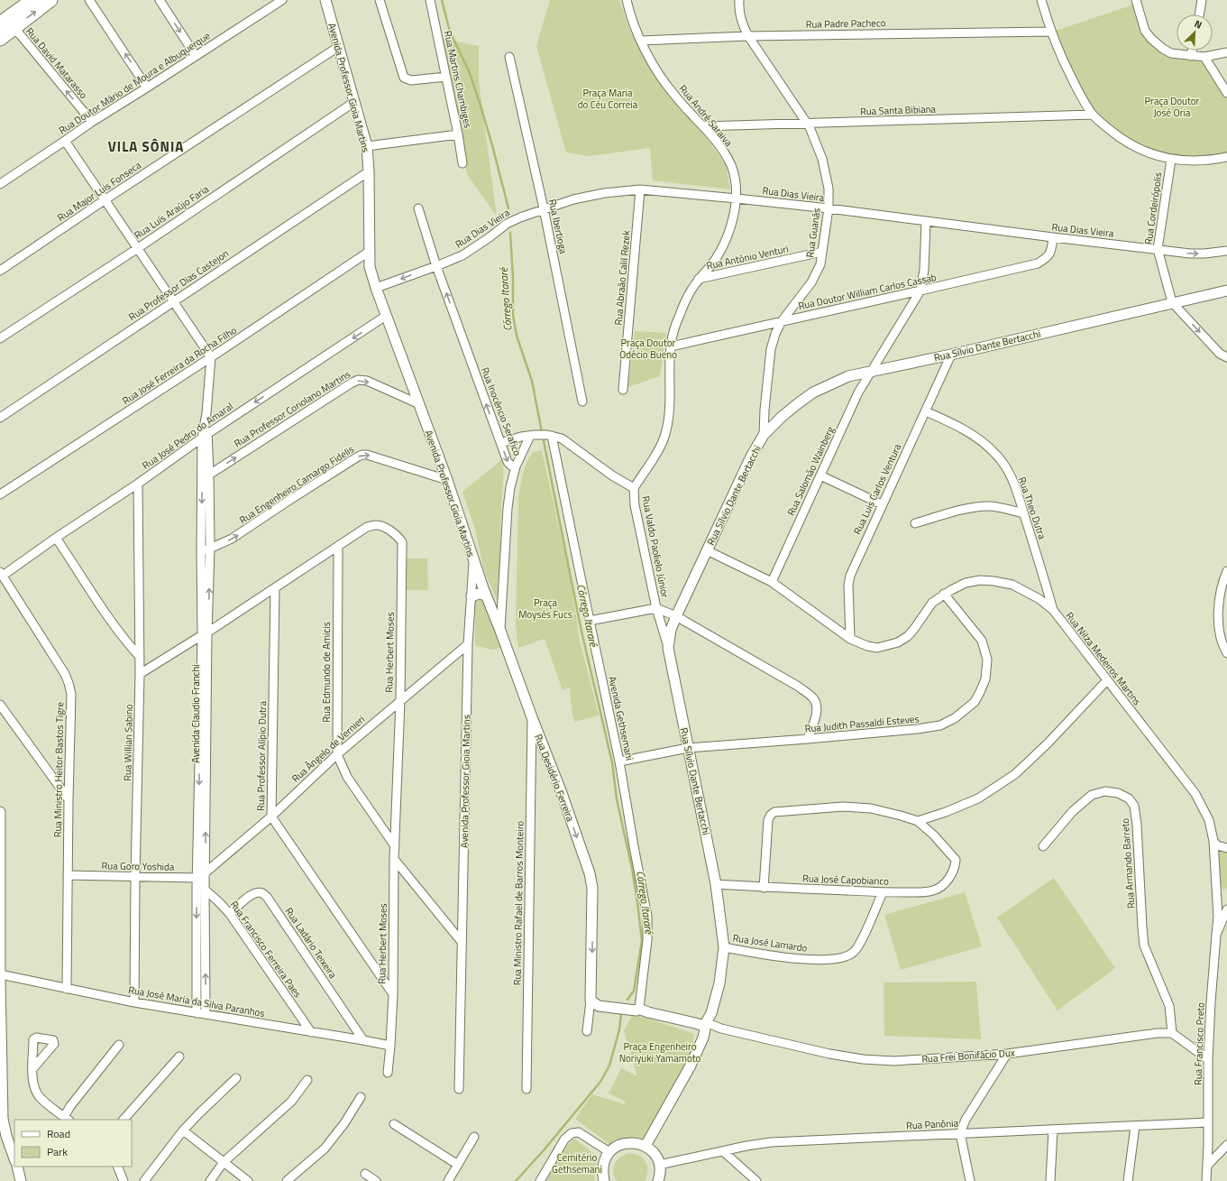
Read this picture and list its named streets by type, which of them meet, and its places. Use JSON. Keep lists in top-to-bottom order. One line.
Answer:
{"streets":{"street":["Rua Padre Pacheco","Rua David Matarasso","Rua Martins Chambiges","Rua Doutor Mário de Moura e Albuquerque","Avenida Professor Gioia Martins","Rua Santa Bibiana","Rua André Saraiva","Rua Major Luis Fonseca","Rua Dias Vieira","Rua Cordeirópolis","Rua Luís Araújo Faria","Rua Ibertioga","Rua Guanás","Rua Antônio Venturi","Rua Abraão Calil Rezek","Rua Professor Dias Castejon","Rua Doutor William Carlos Cassab","Rua Sílvio Dante Bertacchi","Rua José Ferreira da Rocha Filho","Rua Professor Coriolano Martins","Rua Inocêncio Serafico","Rua José Pedro do Amaral","Rua Salomão Wainberg","Rua Engenheiro Camargo Fidelis","Rua Luis Carlos Ventura","Rua Theo Dutra","Rua Valdo Paolielo Júnior","Rua Herbert Moses","Rua Nilza Medeiros Martins","Rua Edmundo de Amicis","Avenida Claudio Franchi","Avenida Gethsemani","Rua Judith Passaldi Esteves","Rua Willian Sabino","Rua Ângelo de Vernieri","Rua Professor Alípio Dutra","Rua Ministro Heitor Bastos Tigre","Rua Desidério Ferreira","Rua Armando Barreto","Rua Goro Yoshida","Rua José Capobianco","Rua Ministro Rafael de Barros Monteiro","Rua Ladário Teixeira","Rua José Lamardo","Rua Francisco Ferreira Paes","Rua José Maria da Silva Paranhos","Rua Francisco Preto","Rua Frei Bonifácio Dux","Rua Panônia"]},"crossings":[["Rua Padre Pacheco","Rua André Saraiva"],["Rua Padre Pacheco","Rua Guanás"],["Rua David Matarasso","Rua Doutor Mário de Moura e Albuquerque"],["Avenida Professor Gioia Martins","Rua Major Luis Fonseca"],["Avenida Professor Gioia Martins","Rua Dias Vieira"],["Avenida Professor Gioia Martins","Rua Luís Araújo Faria"],["Avenida Professor Gioia Martins","Rua Professor Dias Castejon"],["Avenida Professor Gioia Martins","Rua José Ferreira da Rocha Filho"],["Avenida Professor Gioia Martins","Rua Professor Coriolano Martins"],["Avenida Professor Gioia Martins","Rua José Pedro do Amaral"],["Avenida Professor Gioia Martins","Rua Engenheiro Camargo Fidelis"],["Avenida Professor Gioia Martins","Rua Ângelo de Vernieri"],["Avenida Professor Gioia Martins","Rua Desidério Ferreira"],["Rua Santa Bibiana","Rua André Saraiva"],["Rua Santa Bibiana","Rua Guanás"],["Rua André Saraiva","Rua Dias Vieira"],["Rua André Saraiva","Rua Antônio Venturi"],["Rua André Saraiva","Rua Doutor William Carlos Cassab"],["Rua André Saraiva","Rua Valdo Paolielo Júnior"],["Rua Dias Vieira","Rua Cordeirópolis"],["Rua Dias Vieira","Rua Ibertioga"],["Rua Dias Vieira","Rua Guanás"],["Rua Dias Vieira","Rua Abraão Calil Rezek"],["Rua Dias Vieira","Rua Doutor William Carlos Cassab"],["Rua Dias Vieira","Rua Inocêncio Serafico"],["Rua Cordeirópolis","Rua Sílvio Dante Bertacchi"],["Rua Guanás","Rua Antônio Venturi"],["Rua Guanás","Rua Doutor William Carlos Cassab"],["Rua Guanás","Rua Sílvio Dante Bertacchi"],["Rua Doutor William Carlos Cassab","Rua Salomão Wainberg"],["Rua Sílvio Dante Bertacchi","Rua Salomão Wainberg"],["Rua Sílvio Dante Bertacchi","Rua Luis Carlos Ventura"],["Rua Sílvio Dante Bertacchi","Rua Valdo Paolielo Júnior"],["Rua Sílvio Dante Bertacchi","Rua Nilza Medeiros Martins"],["Rua Sílvio Dante Bertacchi","Rua Judith Passaldi Esteves"],["Rua Sílvio Dante Bertacchi","Rua José Capobianco"],["Rua Sílvio Dante Bertacchi","Rua José Lamardo"],["Rua Sílvio Dante Bertacchi","Rua Frei Bonifácio Dux"],["Rua José Ferreira da Rocha Filho","Avenida Claudio Franchi"],["Rua Professor Coriolano Martins","Avenida Claudio Franchi"],["Rua Inocêncio Serafico","Rua Valdo Paolielo Júnior"],["Rua Inocêncio Serafico","Rua Desidério Ferreira"],["Rua José Pedro do Amaral","Avenida Claudio Franchi"],["Rua José Pedro do Amaral","Rua Willian Sabino"],["Rua José Pedro do Amaral","Rua Ministro Heitor Bastos Tigre"],["Rua Salomão Wainberg","Rua Nilza Medeiros Martins"],["Rua Engenheiro Camargo Fidelis","Avenida Claudio Franchi"],["Rua Luis Carlos Ventura","Rua Theo Dutra"],["Rua Luis Carlos Ventura","Rua Nilza Medeiros Martins"],["Rua Theo Dutra","Rua Nilza Medeiros Martins"],["Rua Valdo Paolielo Júnior","Avenida Gethsemani"],["Rua Valdo Paolielo Júnior","Rua Judith Passaldi Esteves"],["Rua Herbert Moses","Rua Edmundo de Amicis"],["Rua Herbert Moses","Avenida Claudio Franchi"],["Rua Herbert Moses","Rua Willian Sabino"],["Rua Herbert Moses","Rua Ângelo de Vernieri"],["Rua Herbert Moses","Rua Professor Alípio Dutra"],["Rua Herbert Moses","Rua José Maria da Silva Paranhos"],["Rua Nilza Medeiros Martins","Rua Judith Passaldi Esteves"],["Rua Nilza Medeiros Martins","Rua Francisco Preto"],["Rua Edmundo de Amicis","Rua Ângelo de Vernieri"],["Avenida Claudio Franchi","Rua Ângelo de Vernieri"],["Avenida Claudio Franchi","Rua Goro Yoshida"],["Avenida Claudio Franchi","Rua Francisco Ferreira Paes"],["Avenida Claudio Franchi","Rua José Maria da Silva Paranhos"],["Avenida Gethsemani","Rua Judith Passaldi Esteves"],["Avenida Gethsemani","Rua Frei Bonifácio Dux"],["Rua Willian Sabino","Rua Goro Yoshida"],["Rua Willian Sabino","Rua José Maria da Silva Paranhos"],["Rua Ângelo de Vernieri","Rua Professor Alípio Dutra"],["Rua Ministro Heitor Bastos Tigre","Rua Goro Yoshida"],["Rua Ministro Heitor Bastos Tigre","Rua José Maria da Silva Paranhos"],["Rua Desidério Ferreira","Rua Ministro Rafael de Barros Monteiro"],["Rua Desidério Ferreira","Rua Frei Bonifácio Dux"],["Rua Armando Barreto","Rua Frei Bonifácio Dux"],["Rua José Capobianco","Rua José Lamardo"],["Rua Ladário Teixeira","Rua Francisco Ferreira Paes"],["Rua Ladário Teixeira","Rua José Maria da Silva Paranhos"],["Rua Francisco Ferreira Paes","Rua José Maria da Silva Paranhos"],["Rua Francisco Preto","Rua Panônia"]],"one_way":["Rua Professor Coriolano Martins","Rua José Pedro do Amaral","Rua Engenheiro Camargo Fidelis","Rua Desidério Ferreira"],"districts":["VILA SÔNIA"],"water":["Córrego Itararé"],"parks":["Praça Maria do Céu Correia","Praça Doutor José Oria","Praça Doutor Odécio Bueno","Praça Moysés Fucs","Praça Engenheiro Noriyuki Yamamoto","Cemitério Gethsemani"],"legend":["Road","Park"],"north":"top right"}
